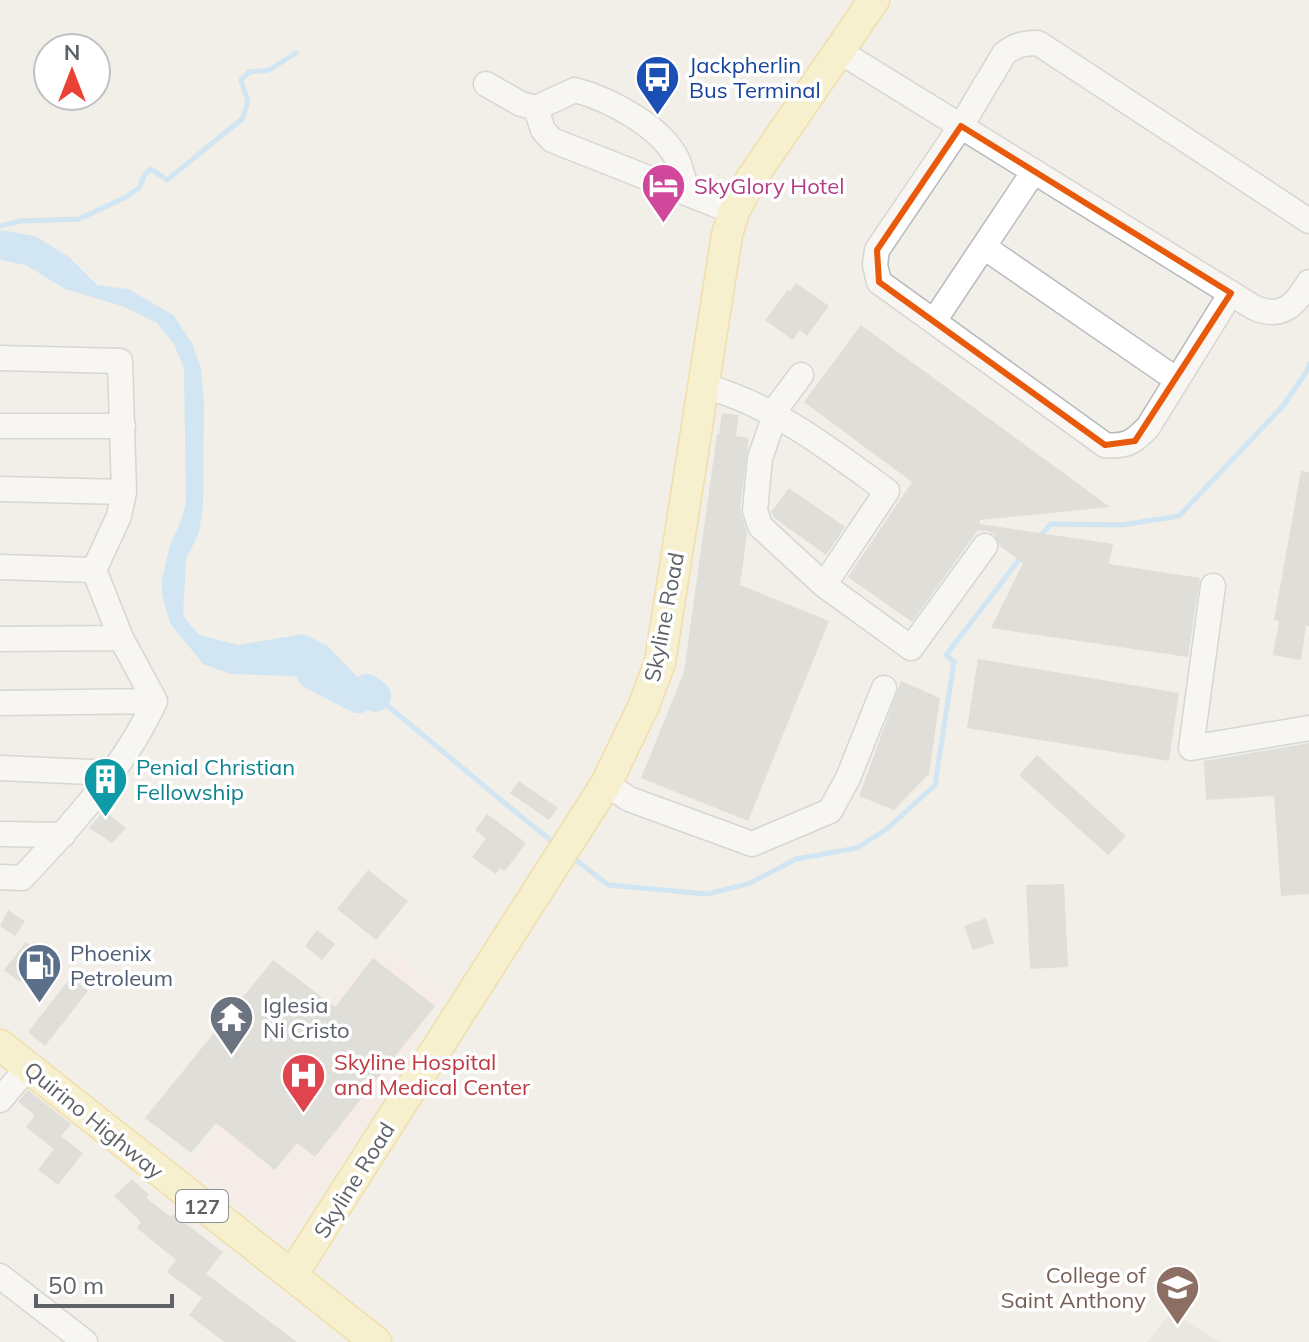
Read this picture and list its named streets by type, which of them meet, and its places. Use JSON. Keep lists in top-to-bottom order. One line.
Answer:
{"streets":{"main road":["Skyline Road","Quirino Highway","127"]},"crossings":[["Skyline Road","Quirino Highway"]],"places":{"bus stop":["Jackpherlin Bus Terminal"],"hotel":["SkyGlory Hotel"],"building":["Penial Christian Fellowship"],"fuel station":["Phoenix Petroleum"],"temple":["Iglesia Ni Cristo"],"hospital":["Skyline Hospital and Medical Center"],"school or university":["College of Saint Anthony"]},"scale_bar":"50 m","north":"top"}
